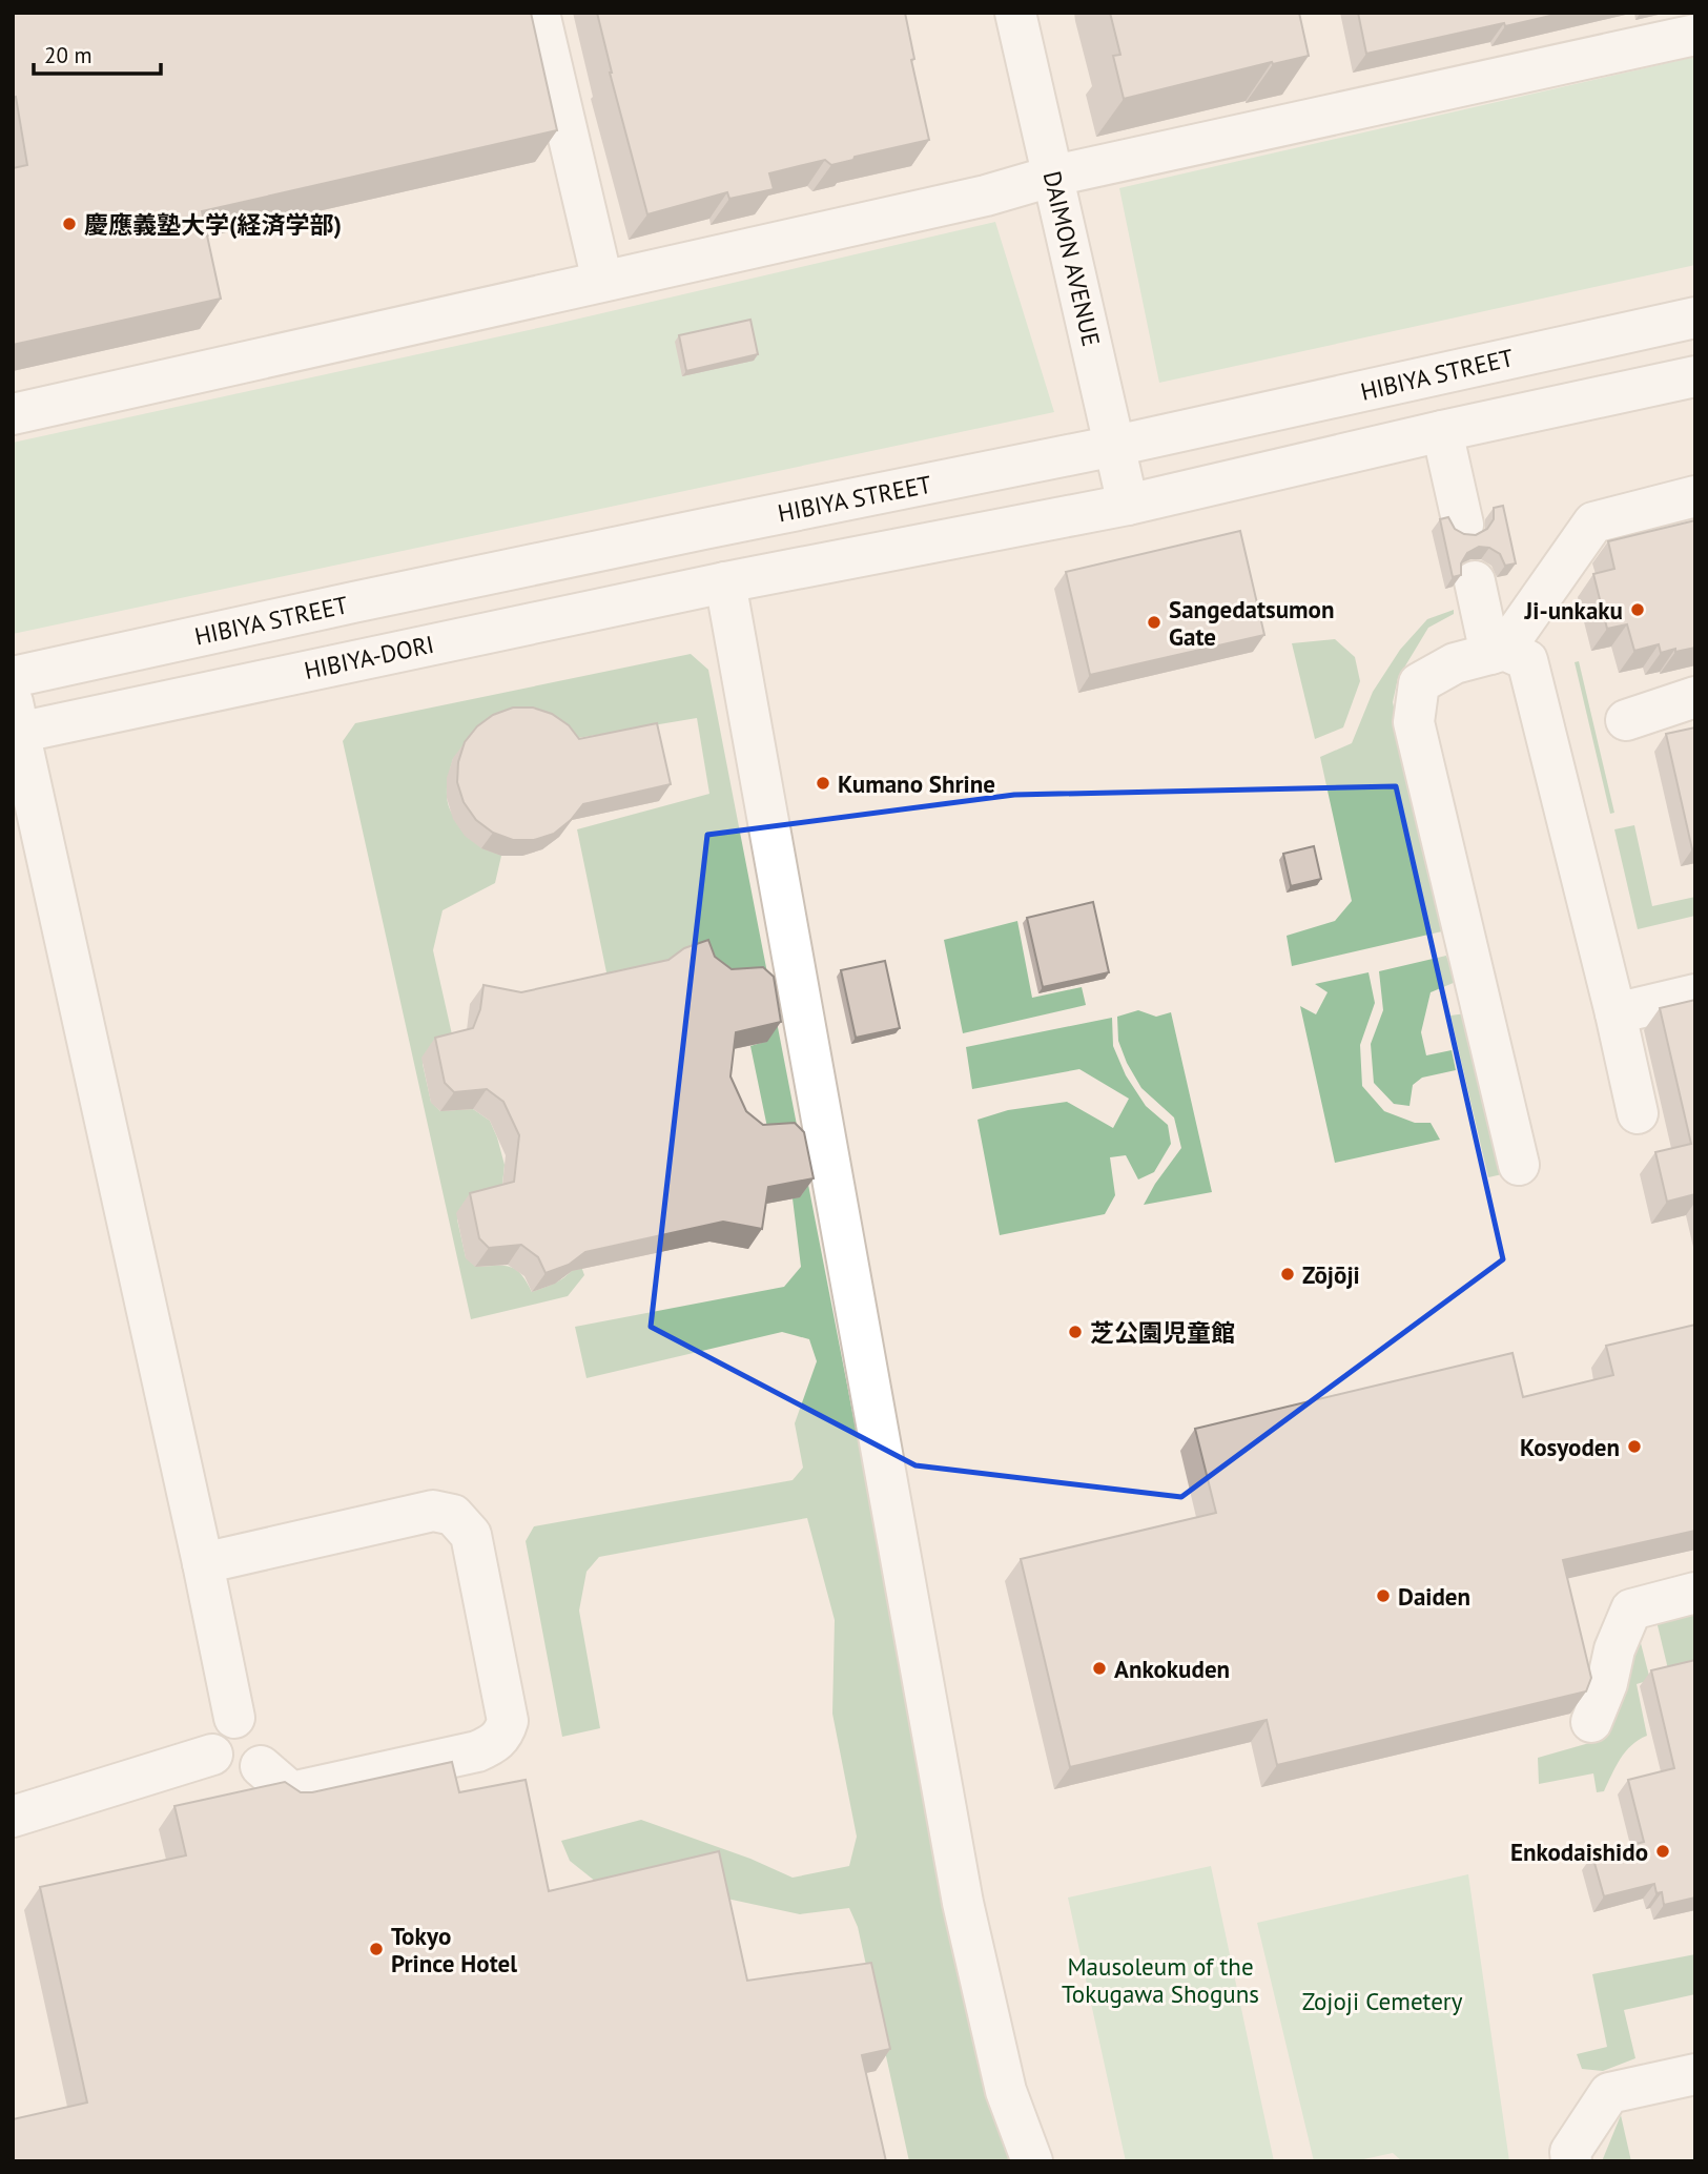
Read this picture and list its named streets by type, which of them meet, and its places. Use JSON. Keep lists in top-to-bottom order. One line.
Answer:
{"streets":{"street":["DAIMON AVENUE","HIBIYA STREET","HIBIYA-DORI"]},"crossings":[["DAIMON AVENUE","HIBIYA STREET"]],"parks":["Mausoleum of the Tokugawa Shoguns","Zojoji Cemetery"],"places":["慶應義塾大学(経済学部)","Ji-unkaku","Sangedatsumon Gate","Kumano Shrine","Zōjōji","芝公園児童館","Kosyoden","Daiden","Ankokuden","Enkodaishido","Tokyo Prince Hotel"],"scale_bar":"20 m"}
